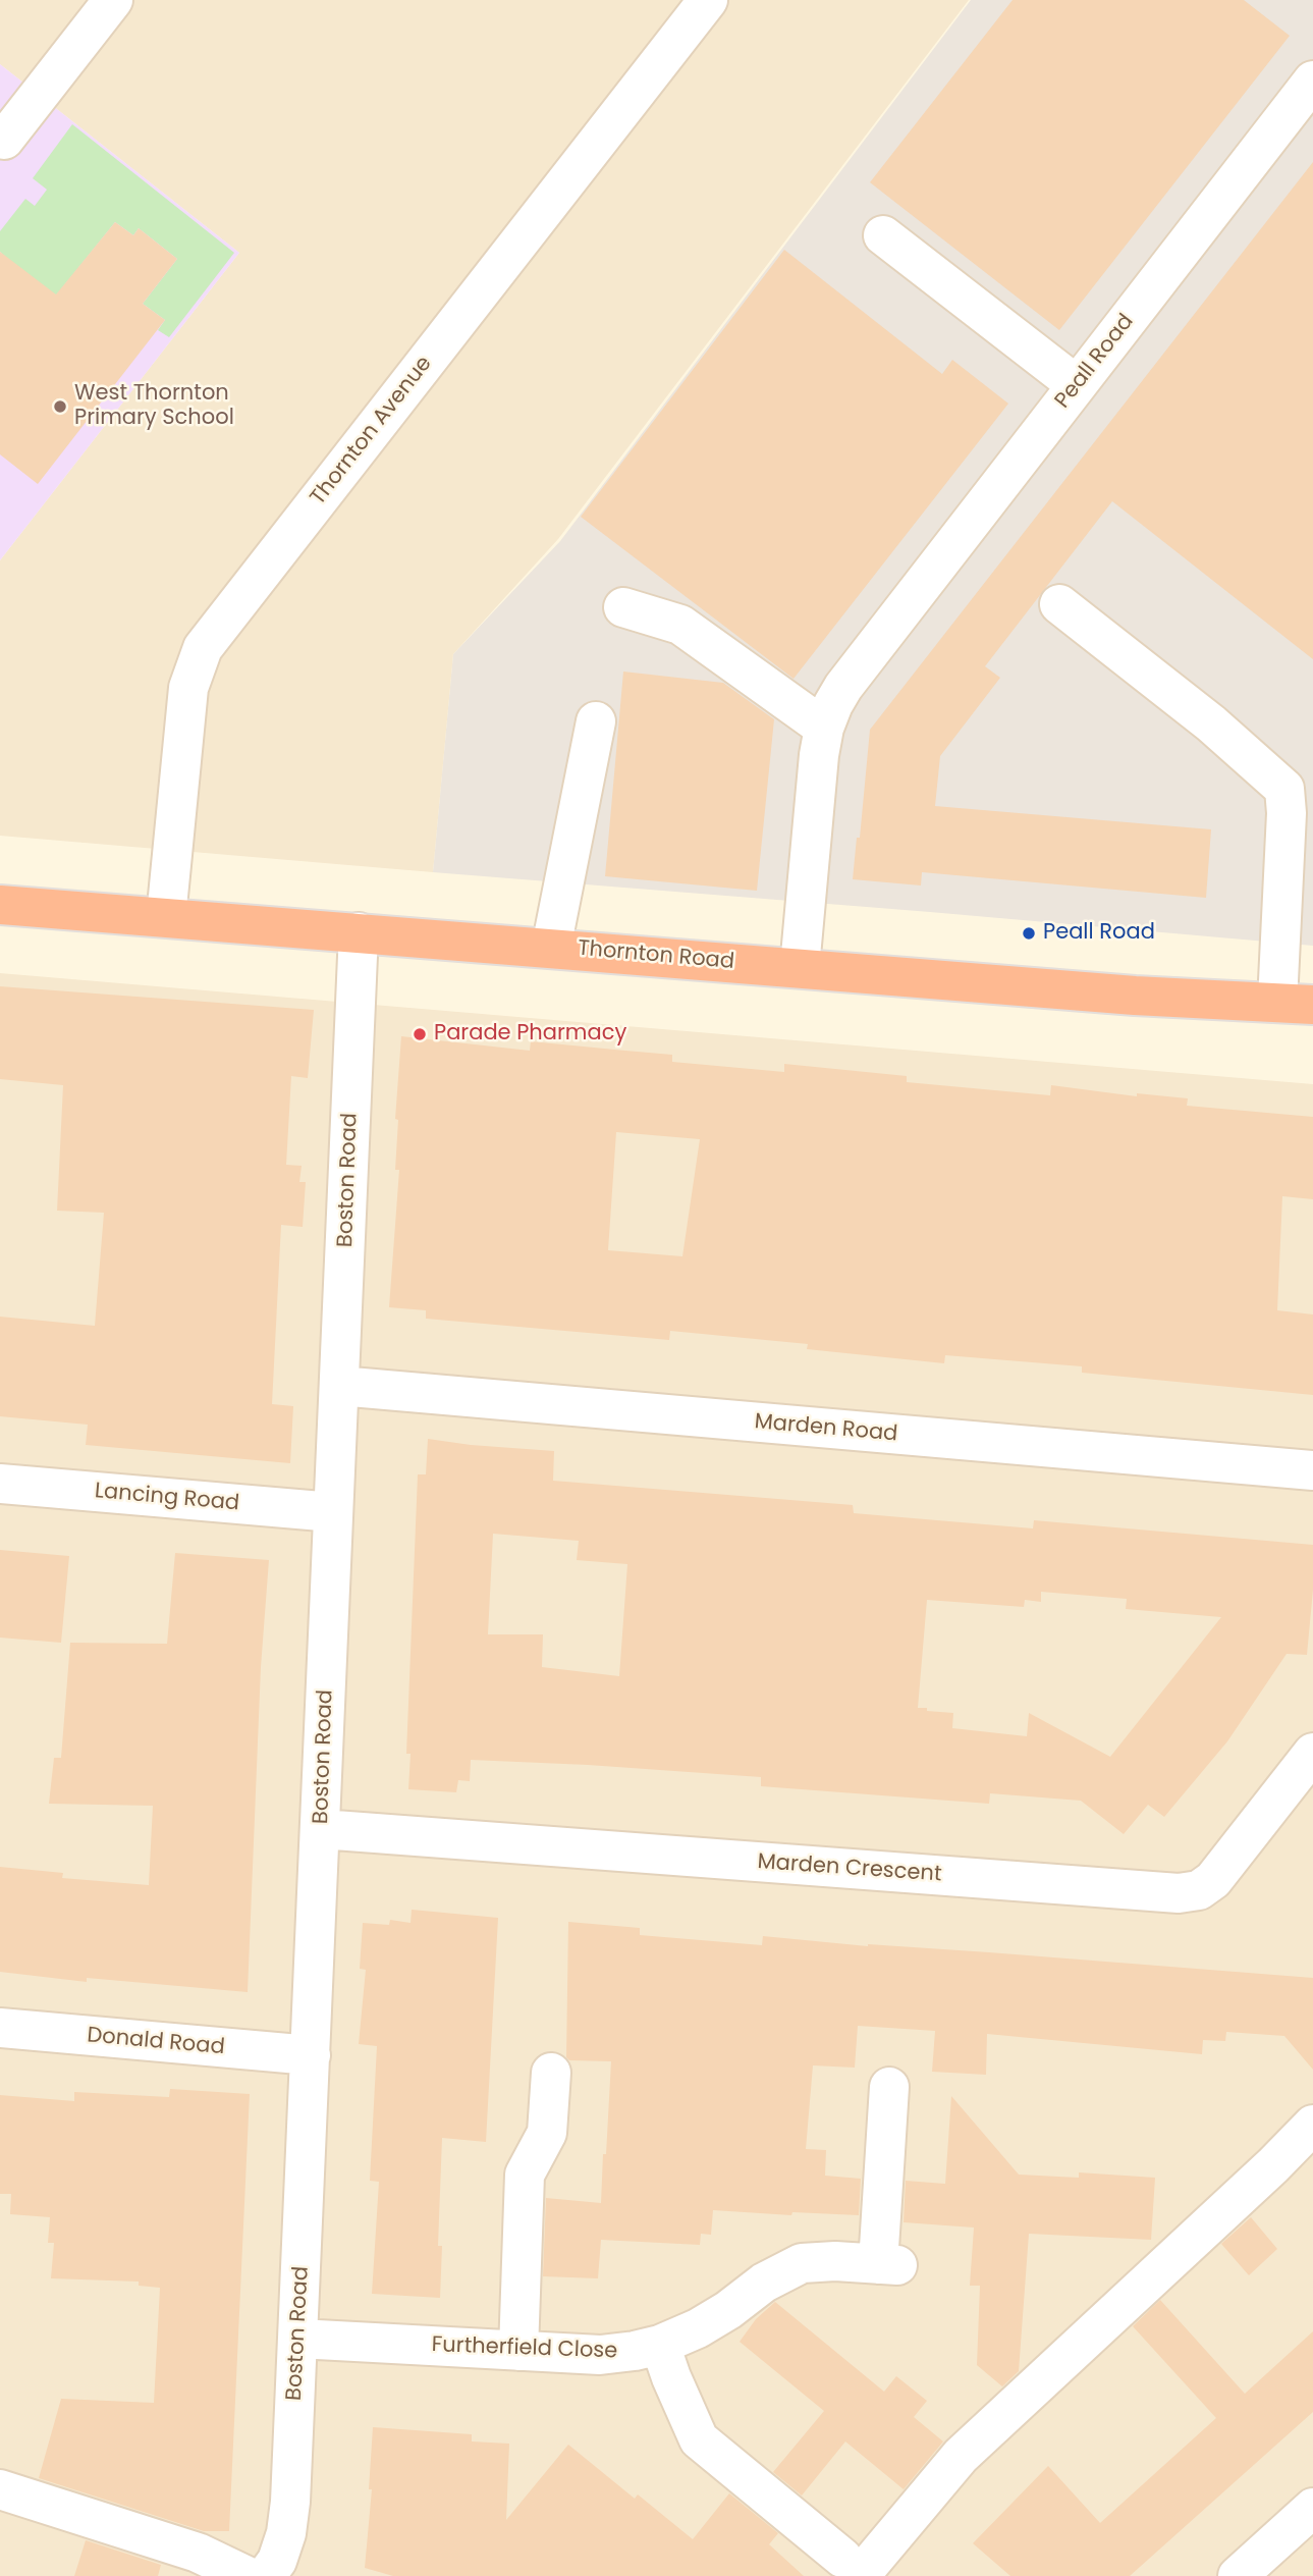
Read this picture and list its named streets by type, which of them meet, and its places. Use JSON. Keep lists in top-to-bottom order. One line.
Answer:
{"streets":{"highway":["Thornton Road"],"street":["Peall Road","Thornton Avenue","Boston Road","Marden Road","Lancing Road","Marden Crescent","Donald Road","Furtherfield Close"]},"crossings":[["Peall Road","Thornton Road"],["Thornton Avenue","Thornton Road"],["Thornton Road","Boston Road"],["Boston Road","Marden Road"],["Boston Road","Lancing Road"],["Boston Road","Marden Crescent"],["Boston Road","Donald Road"],["Boston Road","Furtherfield Close"]],"places":["West Thornton Primary School","Peall Road","Parade Pharmacy"]}
